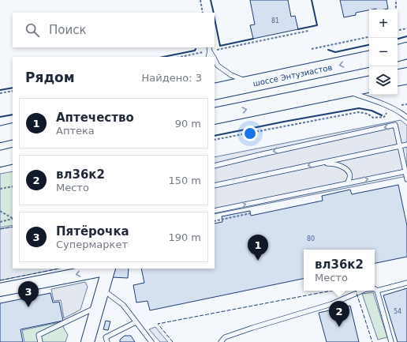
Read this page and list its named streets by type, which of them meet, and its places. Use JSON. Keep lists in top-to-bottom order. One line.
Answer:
{"streets":{"highway":["шоссе Энтузиастов"]},"house_numbers":["81","80","54"],"page":{"map_buttons":["+","−"],"search":"Поиск","heading":["Рядом","Найдено: 3"],"list":[{"mark":"1","name":"Аптечество","note":"Аптека","value":"90 m"},{"mark":"2","name":"вл36к2","note":"Место","value":"150 m"},{"mark":"3","name":"Пятёрочка","note":"Супермаркет","value":"190 m"}],"pins":["1","3","2"],"popup":["вл36к2","Место"]}}
